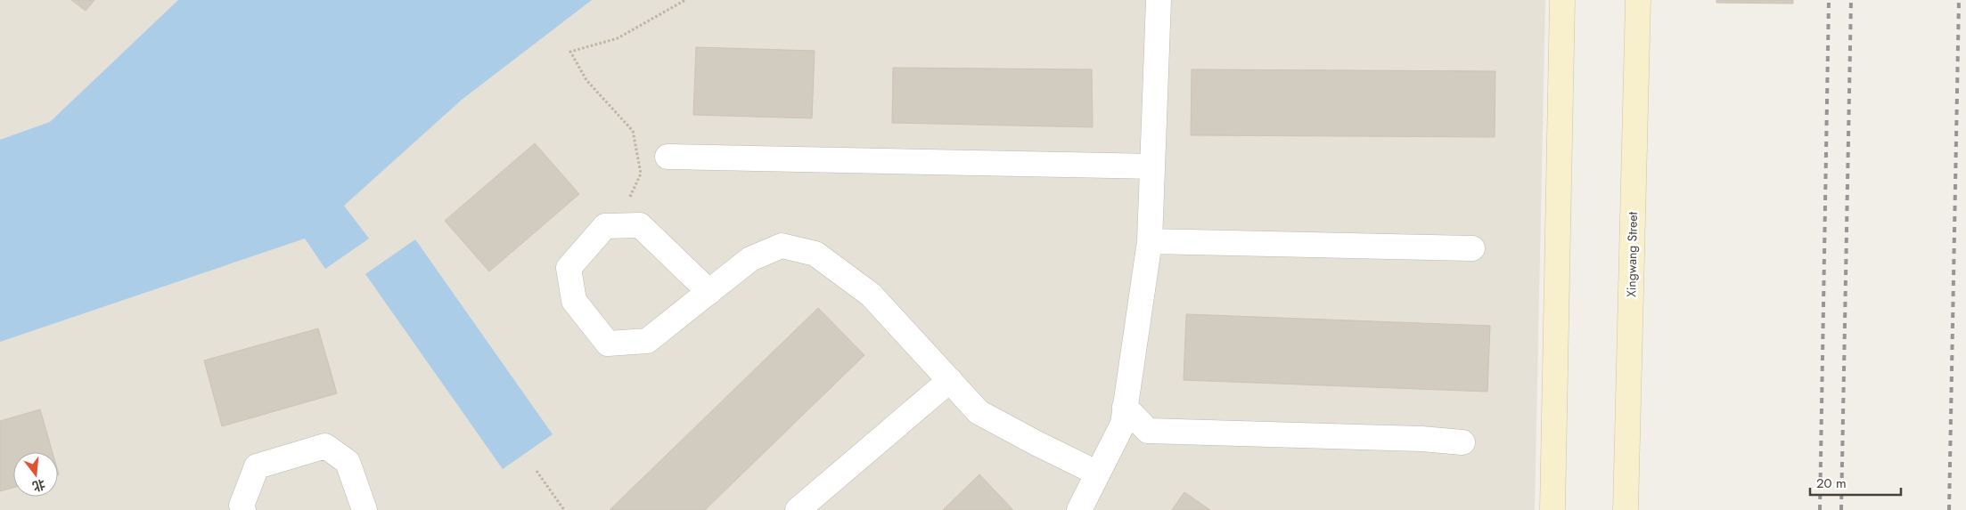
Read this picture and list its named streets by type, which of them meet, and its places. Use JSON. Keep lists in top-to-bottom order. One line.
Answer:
{"streets":{"main road":["Xingwang Street"]},"scale_bar":"20 m","north":"bottom"}
